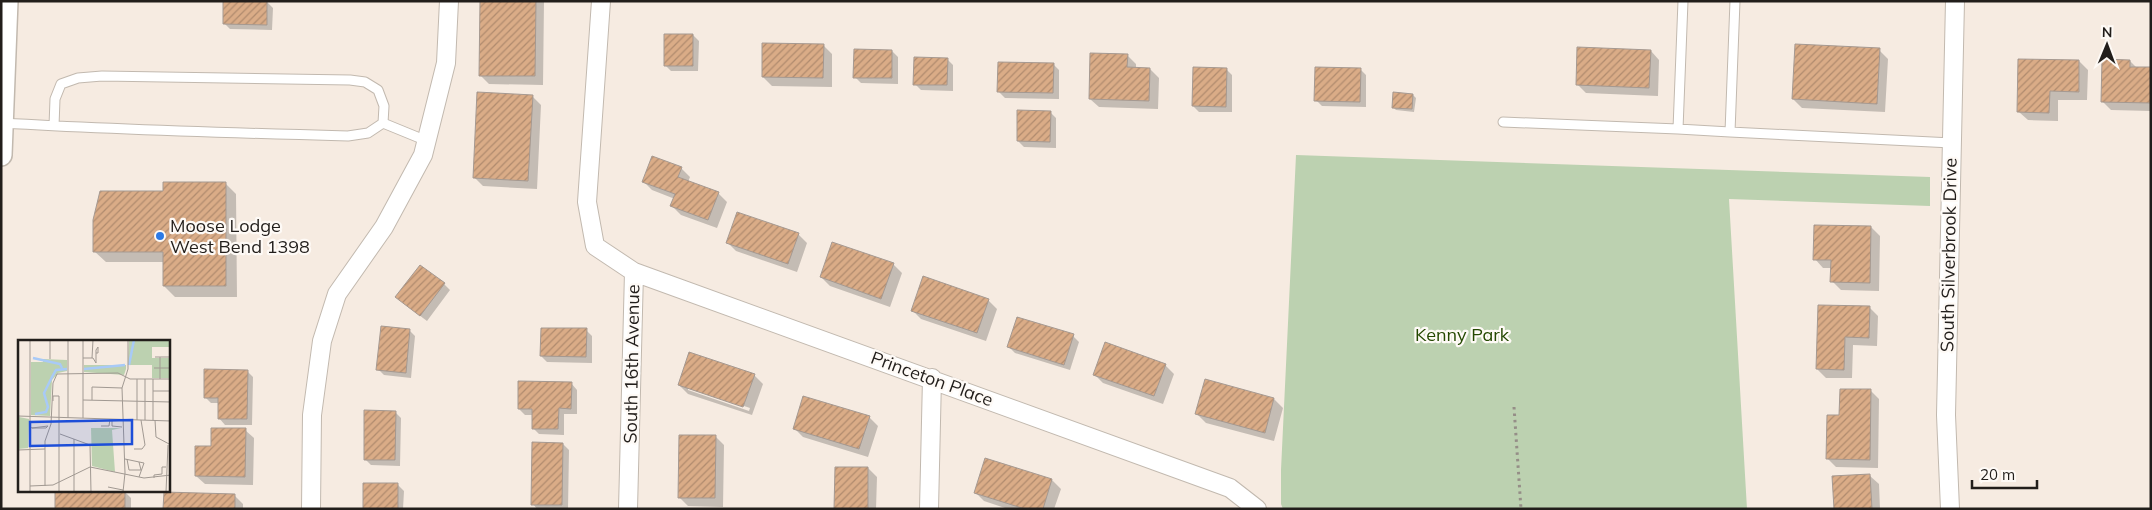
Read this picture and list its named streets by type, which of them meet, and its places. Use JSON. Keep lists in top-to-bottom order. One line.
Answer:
{"streets":{"street":["South Silverbrook Drive","South 16th Avenue","Princeton Place"]},"crossings":[["South 16th Avenue","Princeton Place"]],"parks":["Kenny Park"],"places":["Moose Lodge West Bend 1398"],"scale_bar":"20 m","north":"top"}
